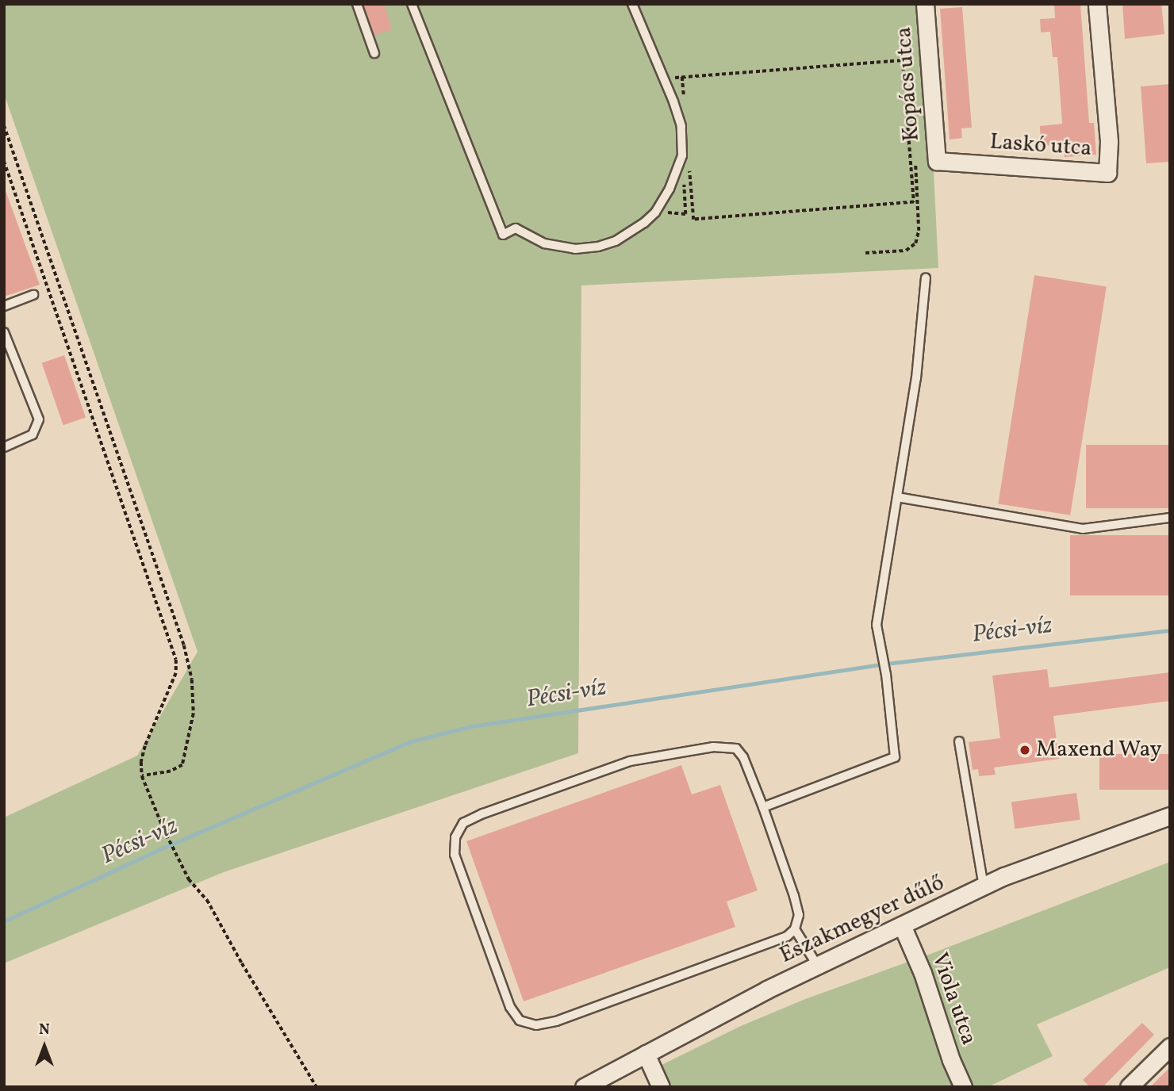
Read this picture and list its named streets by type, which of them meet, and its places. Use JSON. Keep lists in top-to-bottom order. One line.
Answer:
{"streets":{"street":["Kopács utca","Laskó utca","Északmegyer dűlő","Viola utca"]},"crossings":[["Kopács utca","Laskó utca"],["Északmegyer dűlő","Viola utca"]],"water":["Pécsi-víz"],"places":["Maxend Way"],"north":"top"}
